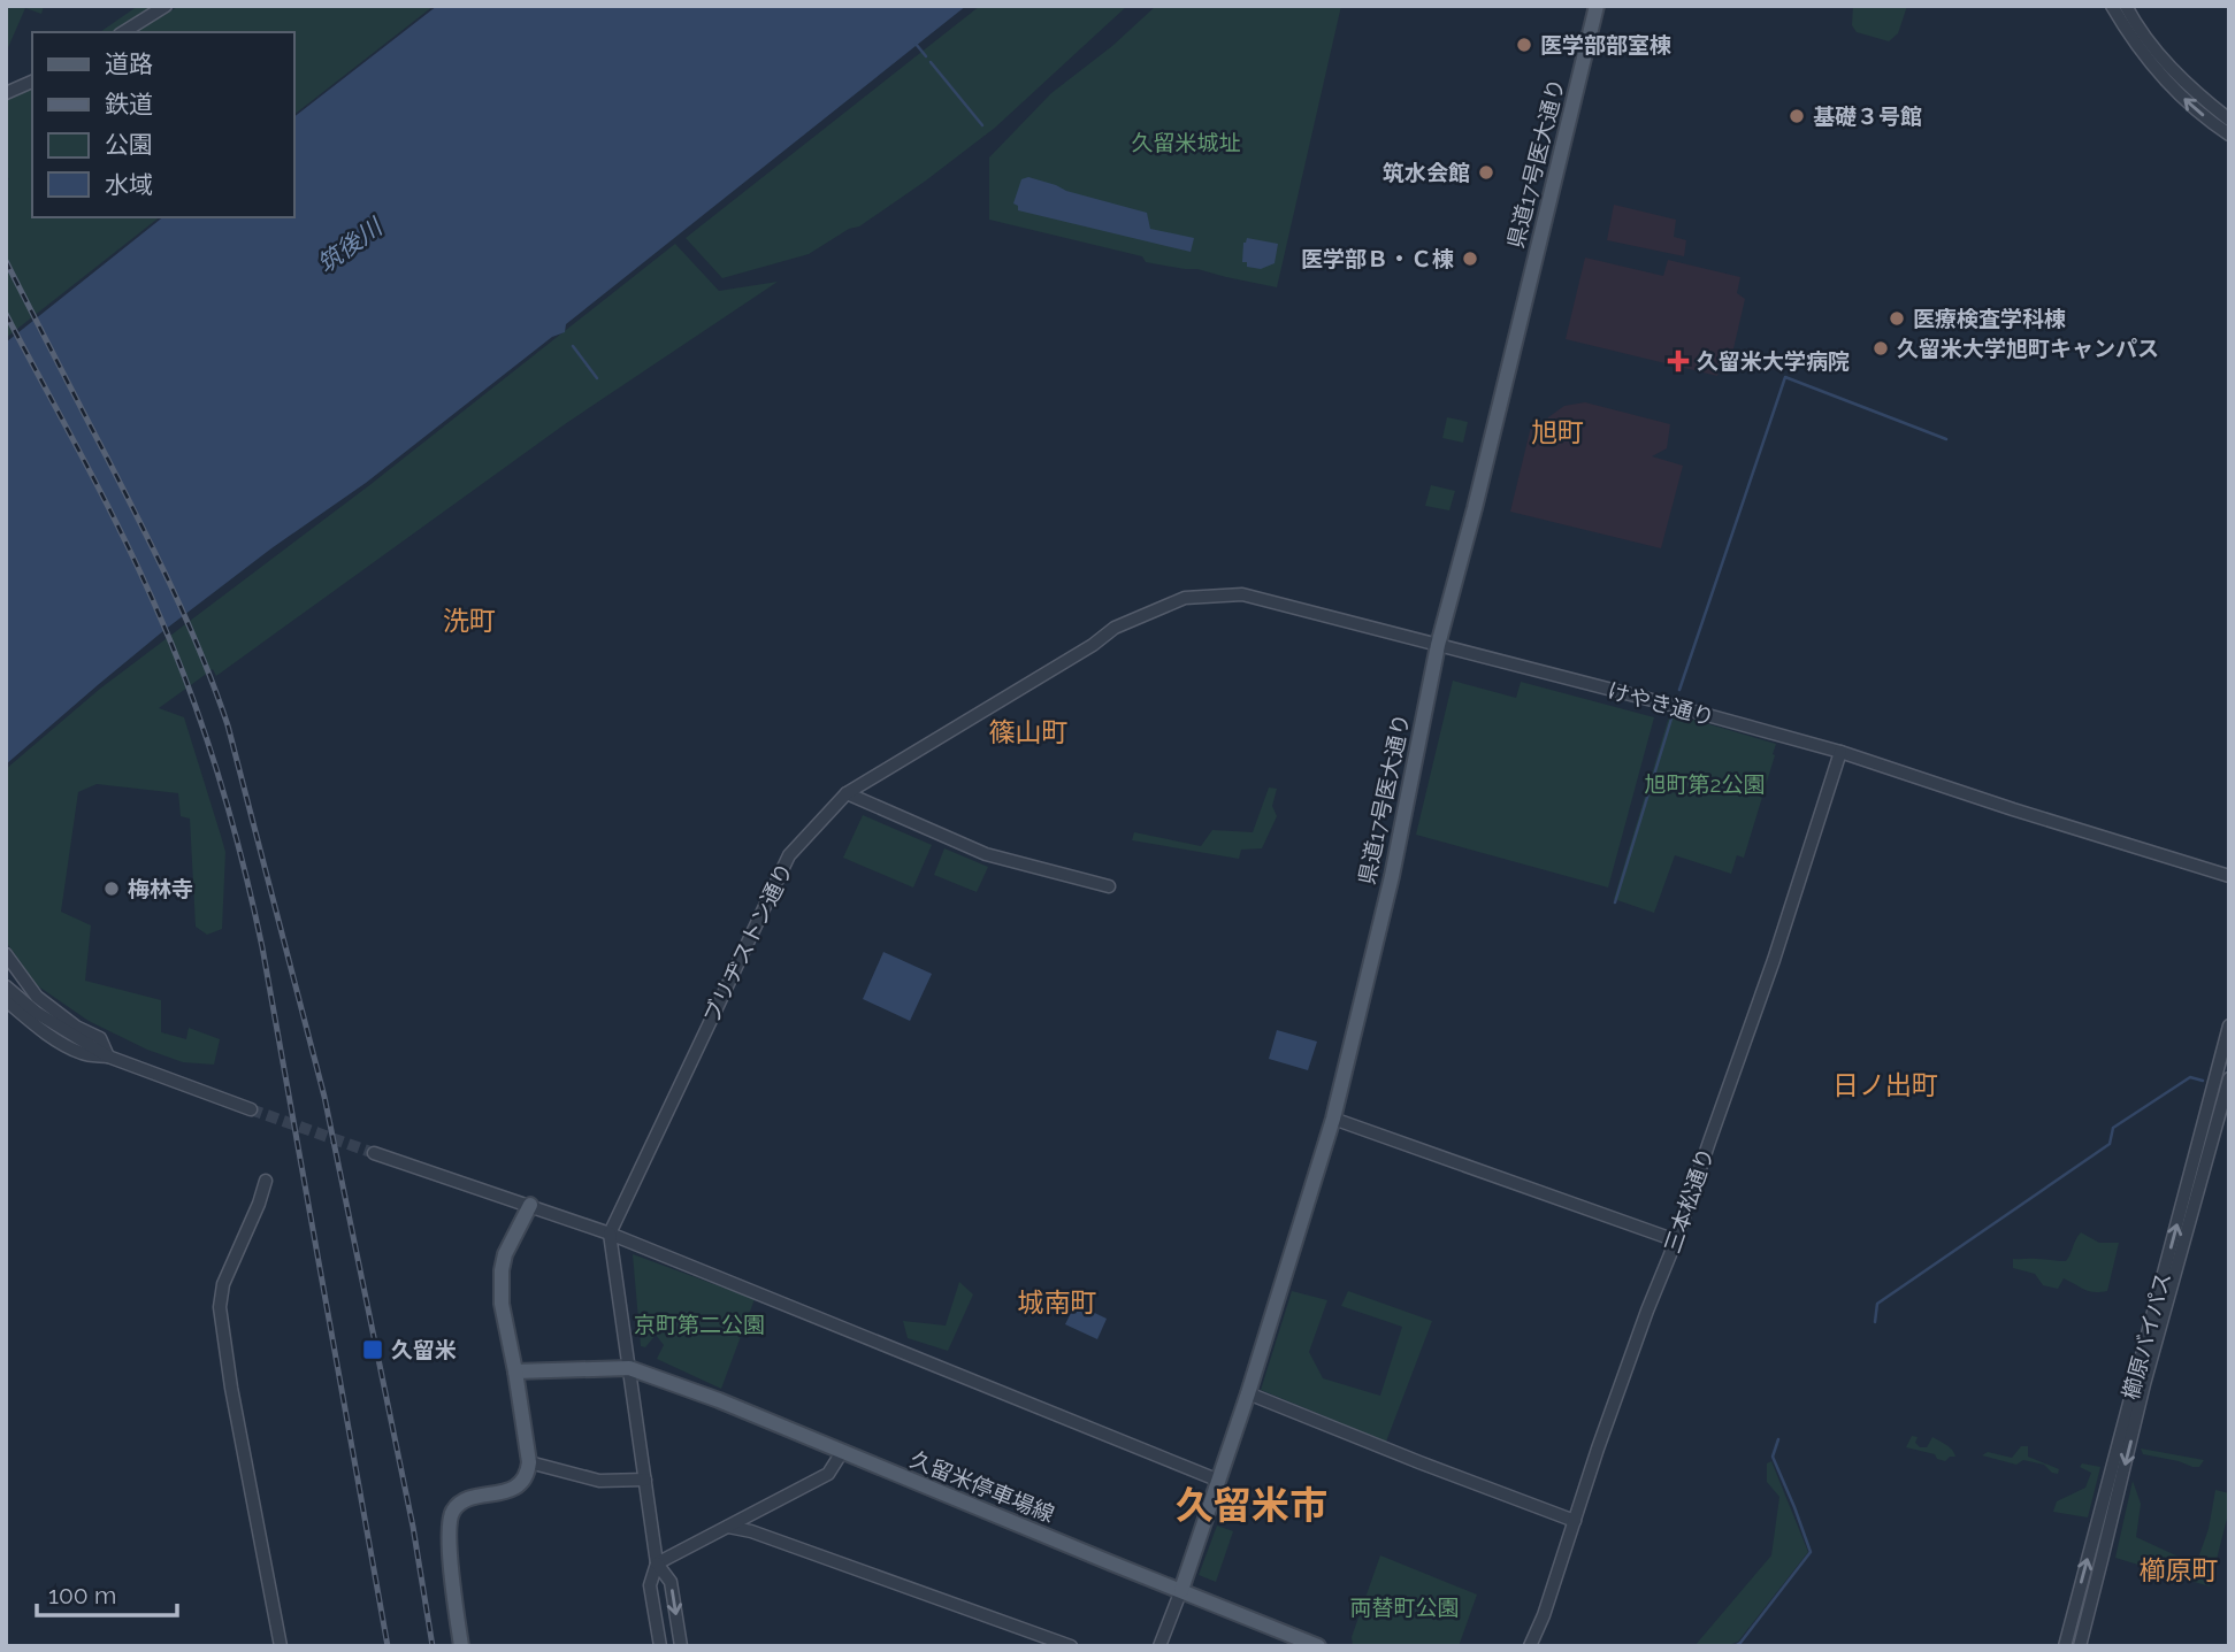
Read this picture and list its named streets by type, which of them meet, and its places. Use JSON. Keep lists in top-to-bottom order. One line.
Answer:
{"streets":{"main road":["県道17号医大通り","久留米停車場線"],"street":["けやき通り","ブリヂストン通り","三本松通り","櫛原バイパス"]},"crossings":[["県道17号医大通り","けやき通り"],["県道17号医大通り","久留米停車場線"],["けやき通り","ブリヂストン通り"],["けやき通り","三本松通り"]],"districts":["旭町","洗町","篠山町","日ノ出町","城南町","久留米市","櫛原町"],"water":["筑後川"],"parks":["久留米城址","旭町第2公園","京町第二公園","両替町公園"],"places":{"other":["医学部部室棟","基礎３号館","筑水会館","医学部Ｂ・Ｃ棟","医療検査学科棟","久留米大学旭町キャンパス","梅林寺"],"health":["久留米大学病院"],"transit":["久留米"]},"legend":["道路","鉄道","公園","水域"],"scale_bar":"100 m"}
